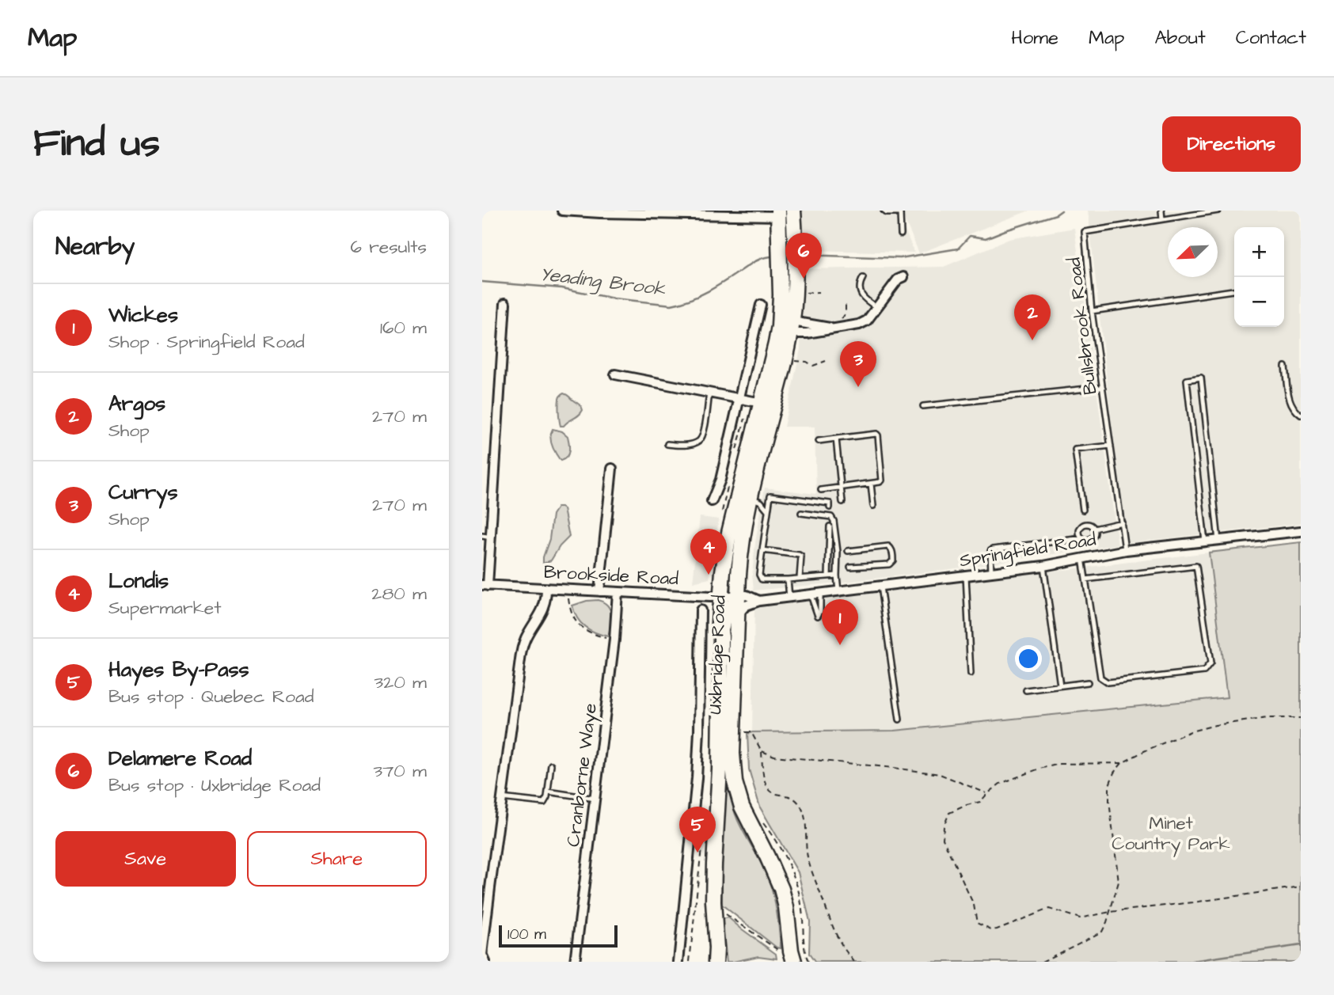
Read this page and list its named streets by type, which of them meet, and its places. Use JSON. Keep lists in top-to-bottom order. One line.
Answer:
{"streets":{"main road":["Uxbridge Road"],"street":["Springfield Road","Brookside Road","Cranborne Waye"],"lane":["Bullsbrook Road"]},"crossings":[["Bullsbrook Road","Springfield Road"],["Springfield Road","Brookside Road"],["Springfield Road","Uxbridge Road"],["Brookside Road","Uxbridge Road"],["Brookside Road","Cranborne Waye"]],"water":["Yeading Brook"],"parks":["Minet Country Park"],"scale_bar":"100 m","north":"bottom left","page":{"header":"Map","nav":["Home","Map","About","Contact"],"buttons":["Directions",["Save","Share"]],"title":"Find us","heading":["Nearby","6 results"],"map_buttons":["+","−"],"pins":["6","2","3","4","1","5"],"list":[{"mark":"1","name":"Wickes","note":"Shop · Springfield Road","value":"160 m"},{"mark":"2","name":"Argos","note":"Shop","value":"270 m"},{"mark":"3","name":"Currys","note":"Shop","value":"270 m"},{"mark":"4","name":"Londis","note":"Supermarket","value":"280 m"},{"mark":"5","name":"Hayes By-Pass","note":"Bus stop · Quebec Road","value":"320 m"},{"mark":"6","name":"Delamere Road","note":"Bus stop · Uxbridge Road","value":"370 m"}],"scale":"100 m"}}
